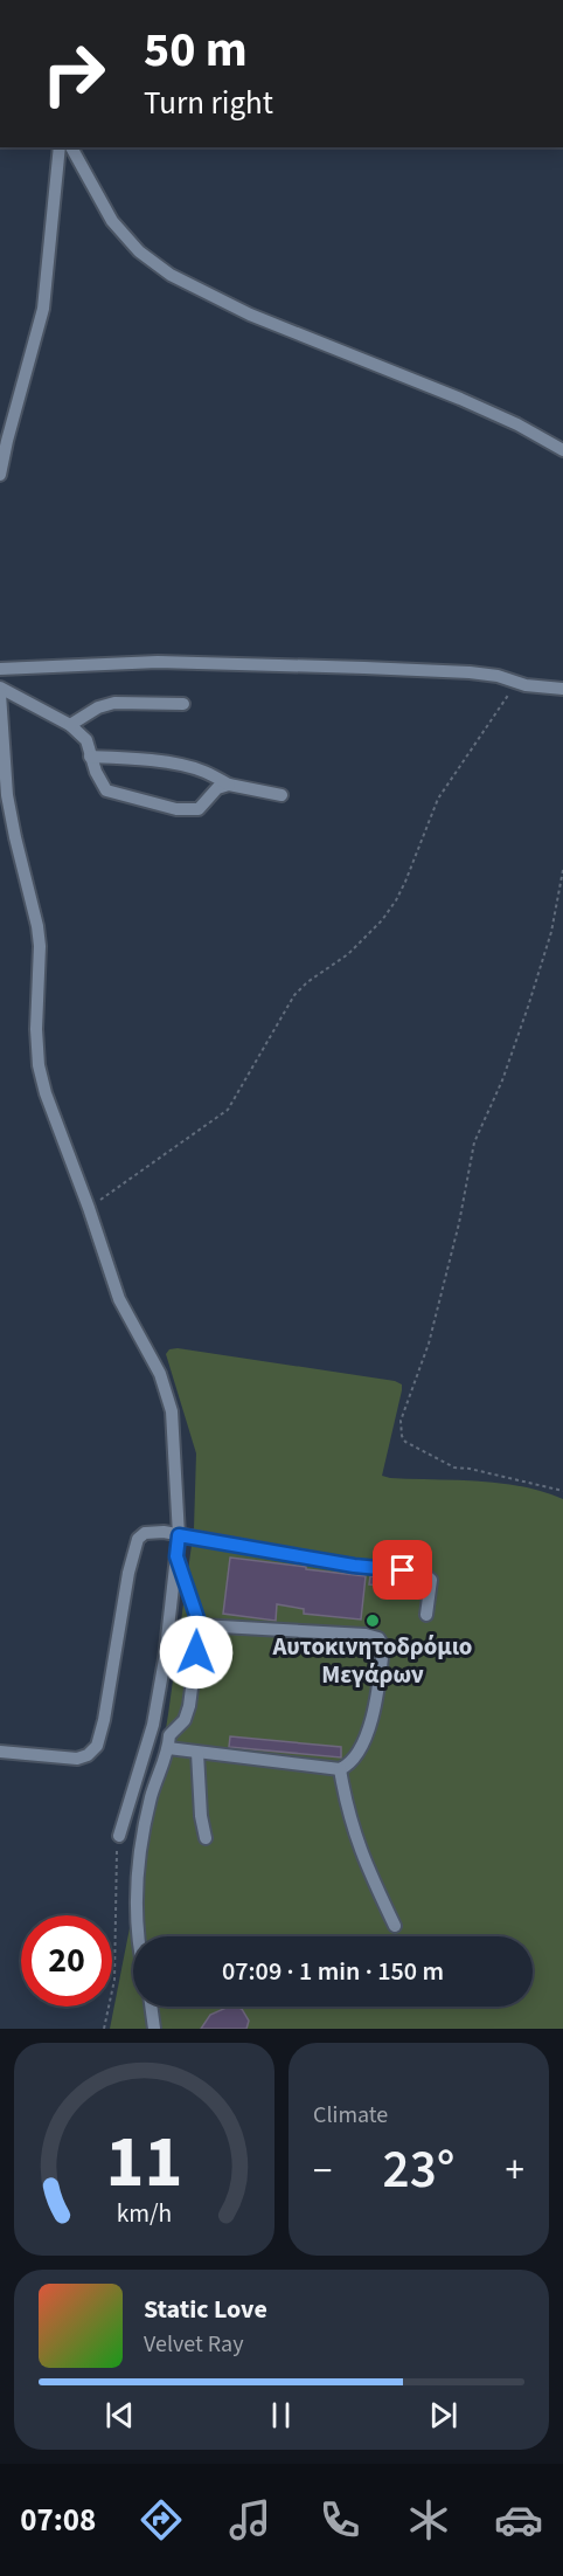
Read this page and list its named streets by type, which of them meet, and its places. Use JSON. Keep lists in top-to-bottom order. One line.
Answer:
{"places":["Αυτοκινητοδρόμιο Μεγάρων"],"page":{"turn":["50 m","Turn right"],"limit":"20","trip":"07:09 · 1 min · 150 m","tile":"Climate","heat":["−","23°","+"],"song":["Static Love","Velvet Ray"],"tabs":"07:08","gauge":["11","km/h"]}}
